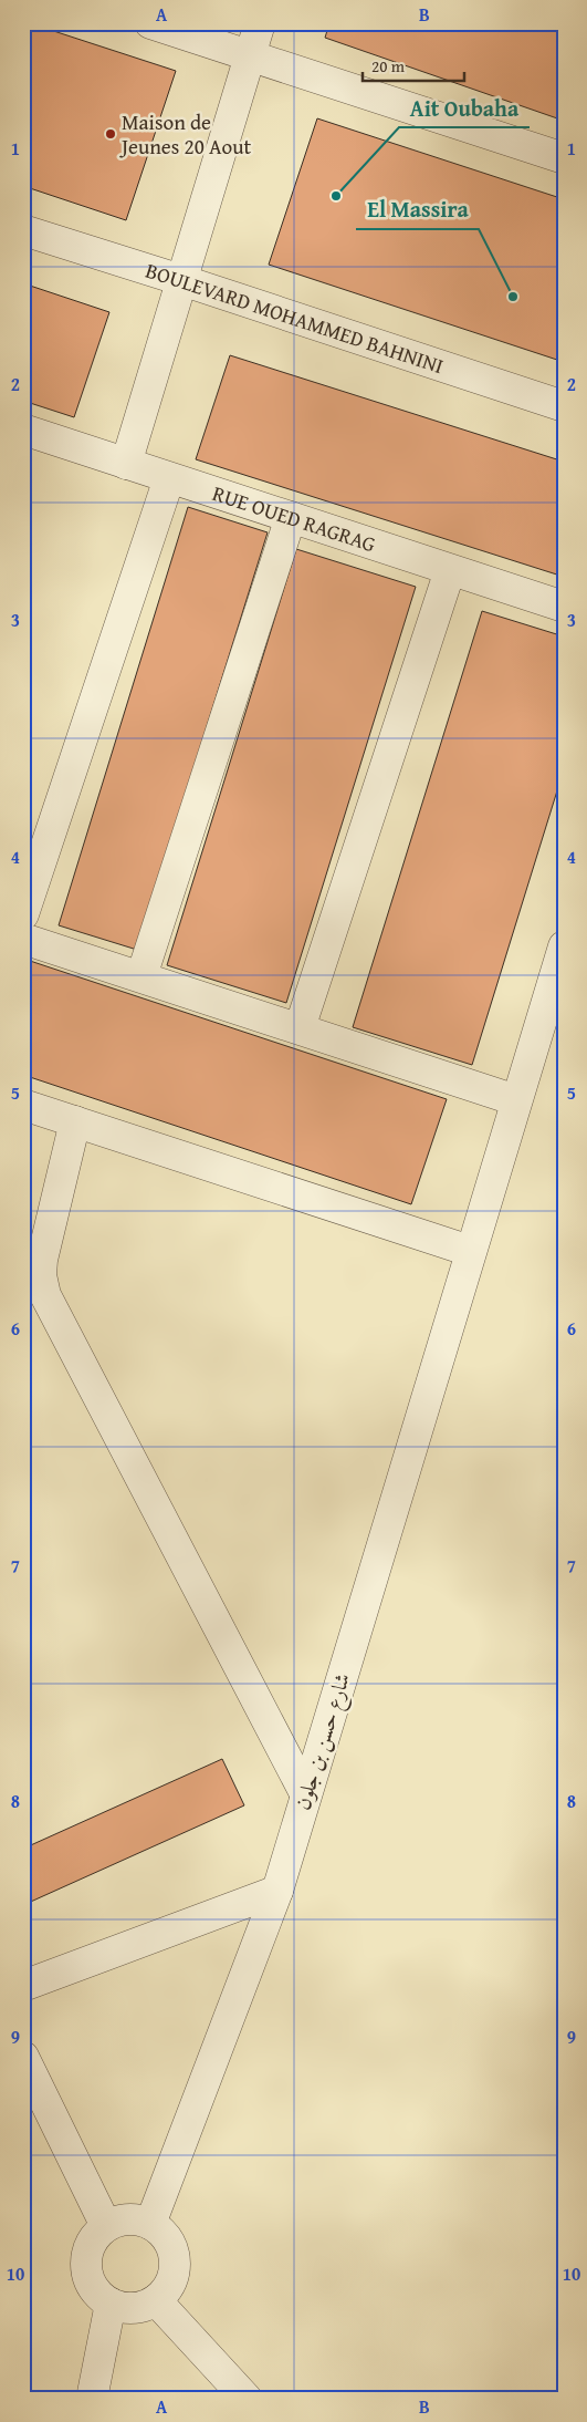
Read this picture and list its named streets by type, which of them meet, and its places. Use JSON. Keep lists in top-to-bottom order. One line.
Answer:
{"streets":{"street":["BOULEVARD MOHAMMED BAHNINI","RUE OUED RAGRAG","شارع حسن بن جلون"]},"places":["Maison de Jeunes 20 Aout","Ait Oubaha","El Massira"],"scale_bar":"20 m","grid":{"columns":["A","B"],"rows":["1","2","3","4","5","6","7","8","9","10"]}}
